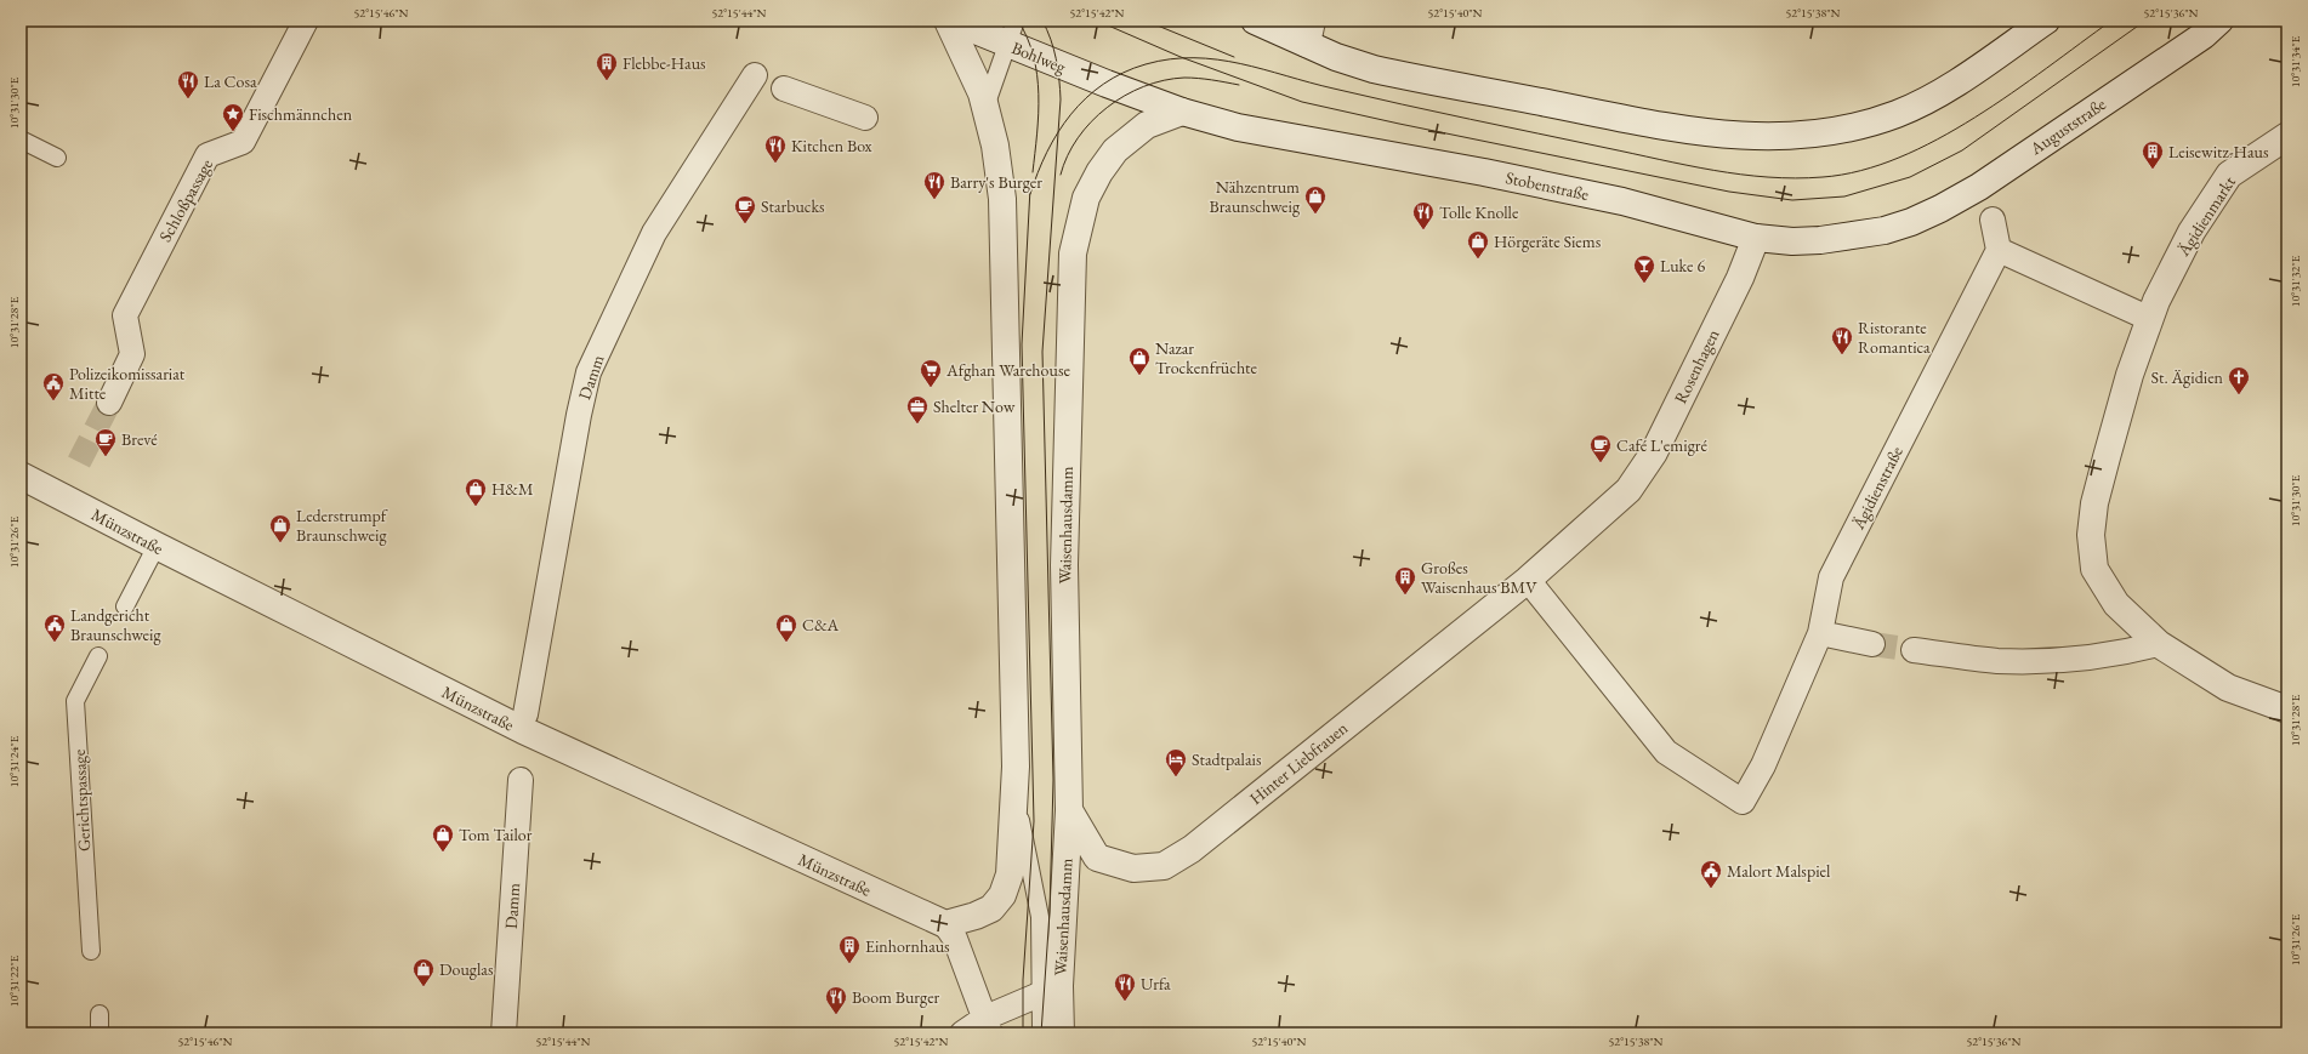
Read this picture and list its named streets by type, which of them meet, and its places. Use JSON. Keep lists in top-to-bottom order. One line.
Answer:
{"streets":{"street":["Bohlweg","Auguststraße","Stobenstraße","Schloßpassage","Ägidienmarkt","Rosenhagen","Damm","Ägidienstraße","Waisenhausdamm","Münzstraße","Hinter Liebfrauen"],"lane":["Gerichtspassage"]},"crossings":[["Bohlweg","Stobenstraße"],["Bohlweg","Waisenhausdamm"],["Auguststraße","Stobenstraße"],["Stobenstraße","Rosenhagen"],["Stobenstraße","Waisenhausdamm"],["Rosenhagen","Hinter Liebfrauen"],["Ägidienstraße","Hinter Liebfrauen"],["Waisenhausdamm","Münzstraße"],["Waisenhausdamm","Hinter Liebfrauen"]],"places":{"building":["Flebbe-Haus","Leisewitz-Haus","Großes Waisenhaus BMV","Einhornhaus"],"restaurant":["La Cosa","Kitchen Box","Barry's Burger","Tolle Knolle","Ristorante Romantica","Urfa","Boom Burger"],"place":["Fischmännchen"],"shop":["Nähzentrum Braunschweig","Hörgeräte Siems","Nazar Trockenfrüchte","H&M","Lederstrumpf Braunschweig","C&A","Tom Tailor","Douglas"],"cafe":["Starbucks","Brevé","Café L'emigré"],"bar":["Luke 6"],"supermarket":["Afghan Warehouse"],"church":["St. Ägidien"],"public building":["Polizeikomissariat Mitte","Landgericht Braunschweig","Malort Malspiel"],"office":["Shelter Now"],"hotel":["Stadtpalais"]},"coordinates":["52°15'46\"N","52°15'44\"N","52°15'42\"N","52°15'40\"N","52°15'38\"N","52°15'36\"N","10°31'34\"E","10°31'30\"E","10°31'32\"E","10°31'28\"E","10°31'26\"E","10°31'24\"E","10°31'22\"E"]}
